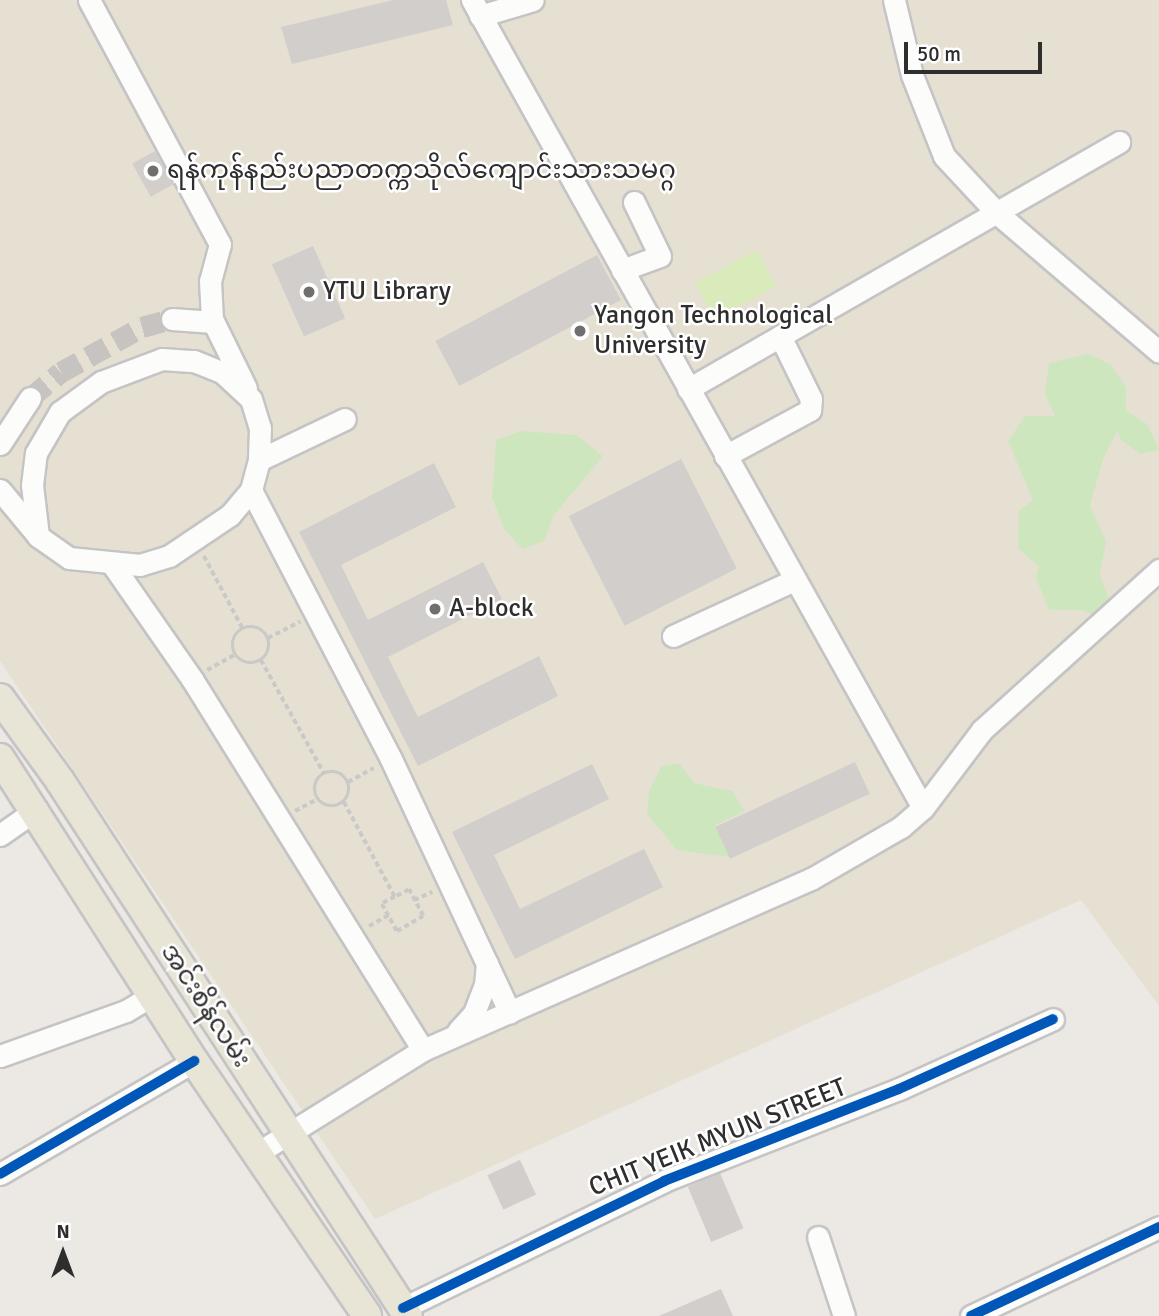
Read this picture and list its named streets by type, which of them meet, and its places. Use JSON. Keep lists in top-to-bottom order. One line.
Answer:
{"streets":{"main road":["အင်းစိန်လမ်း"],"street":["CHIT YEIK MYUN STREET"]},"crossings":[["အင်းစိန်လမ်း","CHIT YEIK MYUN STREET"]],"places":["ရန်ကုန်နည်းပညာတက္ကသိုလ်ကျောင်းသားသမဂ္ဂ","YTU Library","Yangon Technological University","A-block"],"scale_bar":"50 m","north":"top"}
